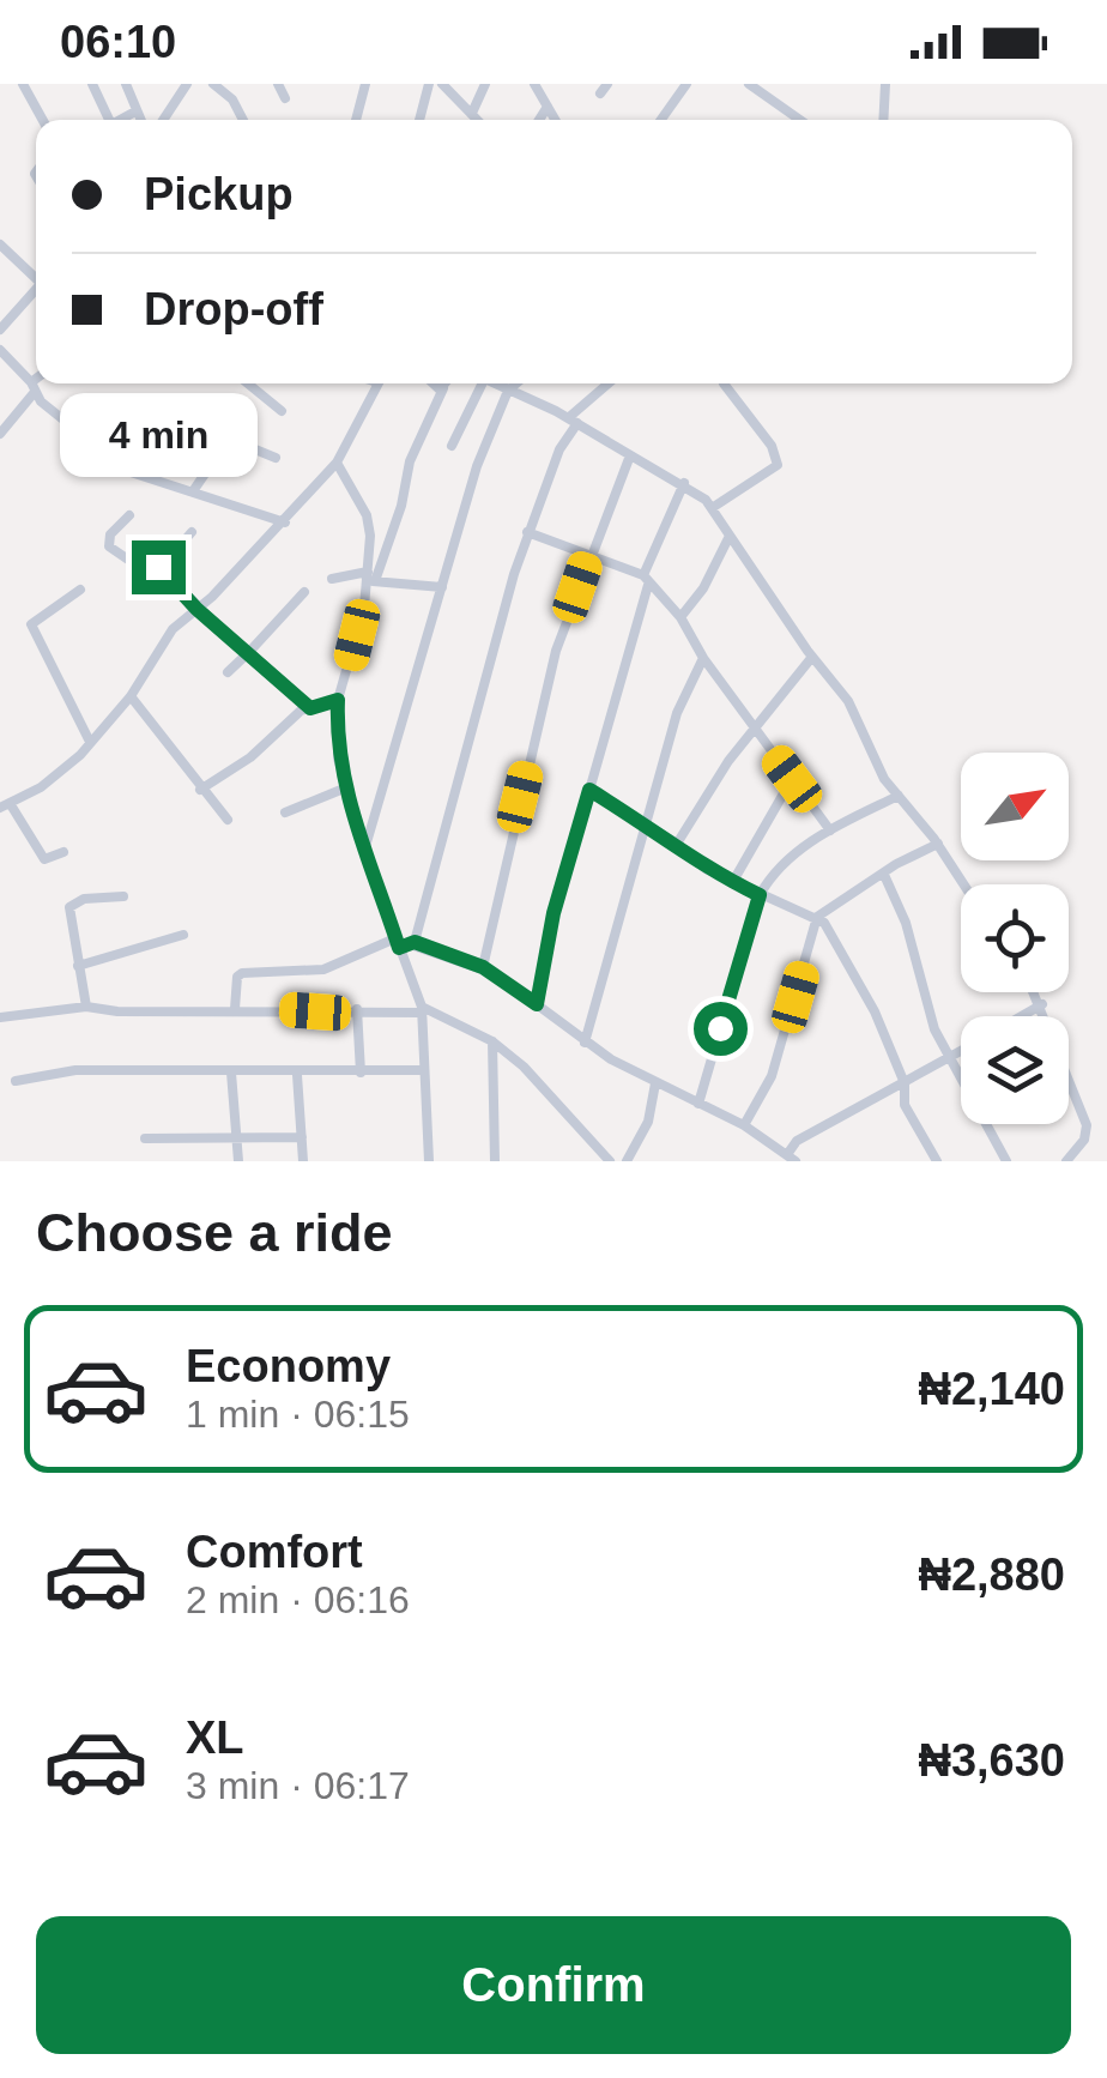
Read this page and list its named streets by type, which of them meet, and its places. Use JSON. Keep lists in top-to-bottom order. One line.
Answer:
{"north":"top right","page":{"status":"06:10","banner":["Pickup","Drop-off"],"bubble":"4 min","heading":"Choose a ride","list":[{"name":"Economy","note":"1 min · 06:15","value":"₦2,140"},{"name":"Comfort","note":"2 min · 06:16","value":"₦2,880"},{"name":"XL","note":"3 min · 06:17","value":"₦3,630"}],"buttons":"Confirm"}}
